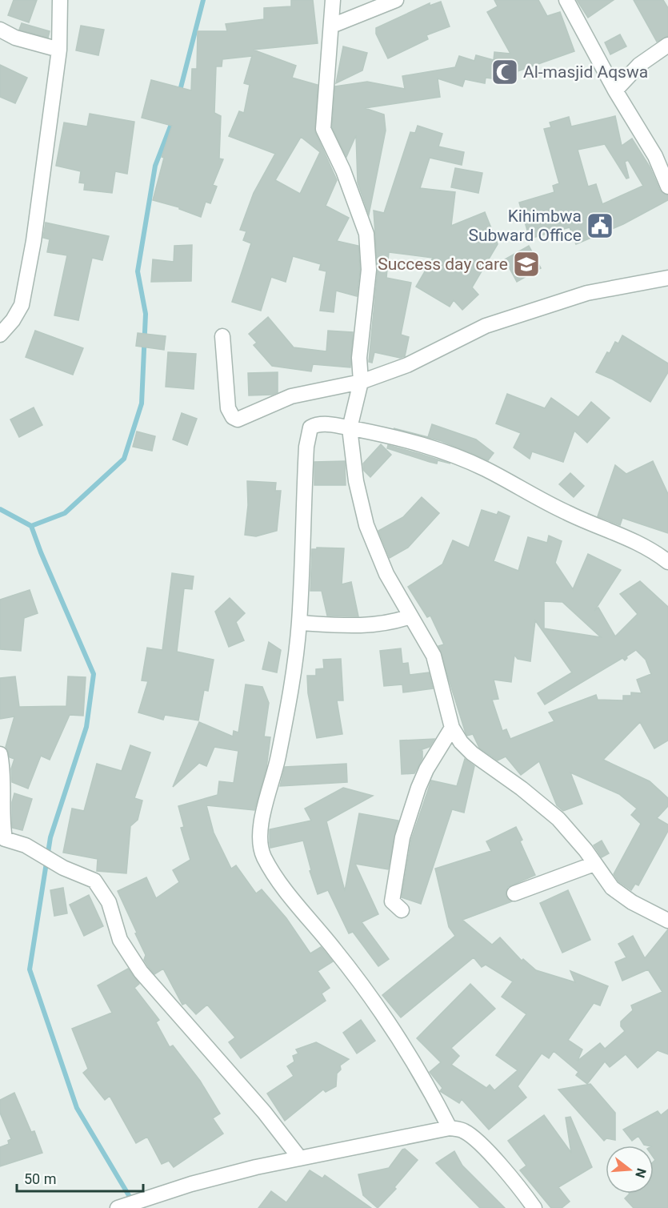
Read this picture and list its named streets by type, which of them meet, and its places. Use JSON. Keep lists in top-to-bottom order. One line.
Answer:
{"places":{"mosque":["Al-masjid Aqswa"],"public building":["Kihimbwa Subward Office"],"school or university":["Success day care"]},"scale_bar":"50 m","north":"right"}
